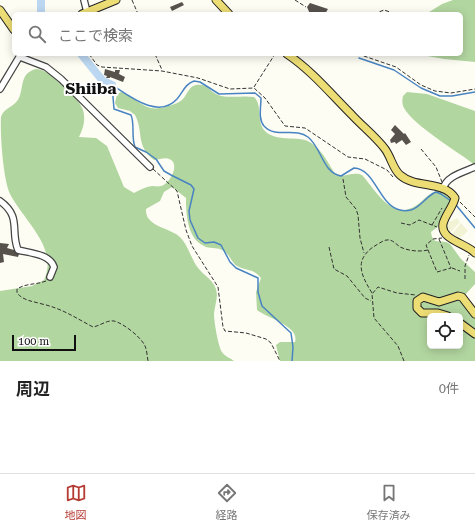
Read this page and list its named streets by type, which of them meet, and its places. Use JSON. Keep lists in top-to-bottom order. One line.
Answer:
{"districts":["Shiiba"],"scale_bar":"100 m","page":{"search":"ここで検索","scale":"100 m","heading":["周辺","0件"],"nav":["地図","経路","保存済み"]}}
